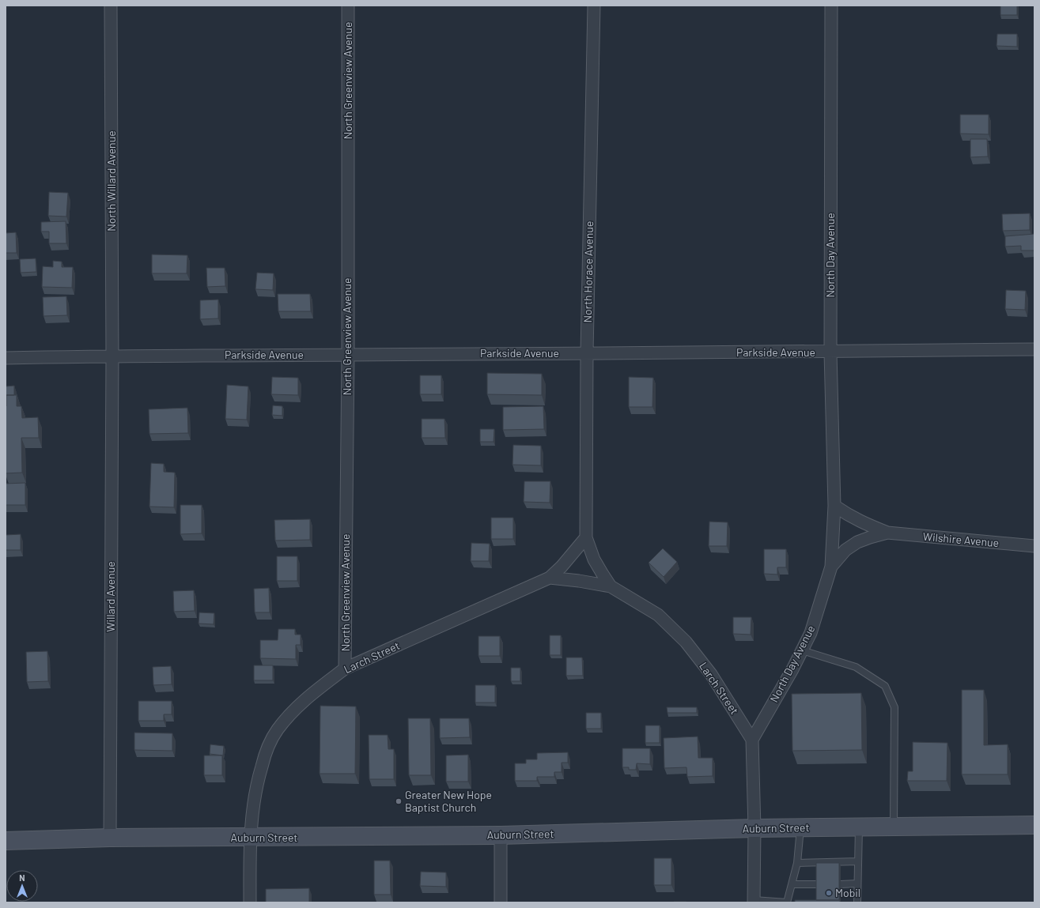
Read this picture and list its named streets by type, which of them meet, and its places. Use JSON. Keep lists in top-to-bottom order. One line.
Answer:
{"streets":{"main road":["Auburn Street"],"street":["North Greenview Avenue","North Willard Avenue","North Day Avenue","North Horace Avenue","Parkside Avenue","Wilshire Avenue","Willard Avenue","Larch Street"]},"crossings":[["North Greenview Avenue","Parkside Avenue"],["North Greenview Avenue","Larch Street"],["North Willard Avenue","Parkside Avenue"],["North Willard Avenue","Willard Avenue"],["North Day Avenue","Parkside Avenue"],["North Day Avenue","Wilshire Avenue"],["North Day Avenue","Larch Street"],["North Horace Avenue","Parkside Avenue"],["North Horace Avenue","Larch Street"],["Parkside Avenue","Willard Avenue"],["Willard Avenue","Auburn Street"],["Larch Street","Auburn Street"]],"places":["Greater New Hope Baptist Church","Mobil"],"north":"top"}
